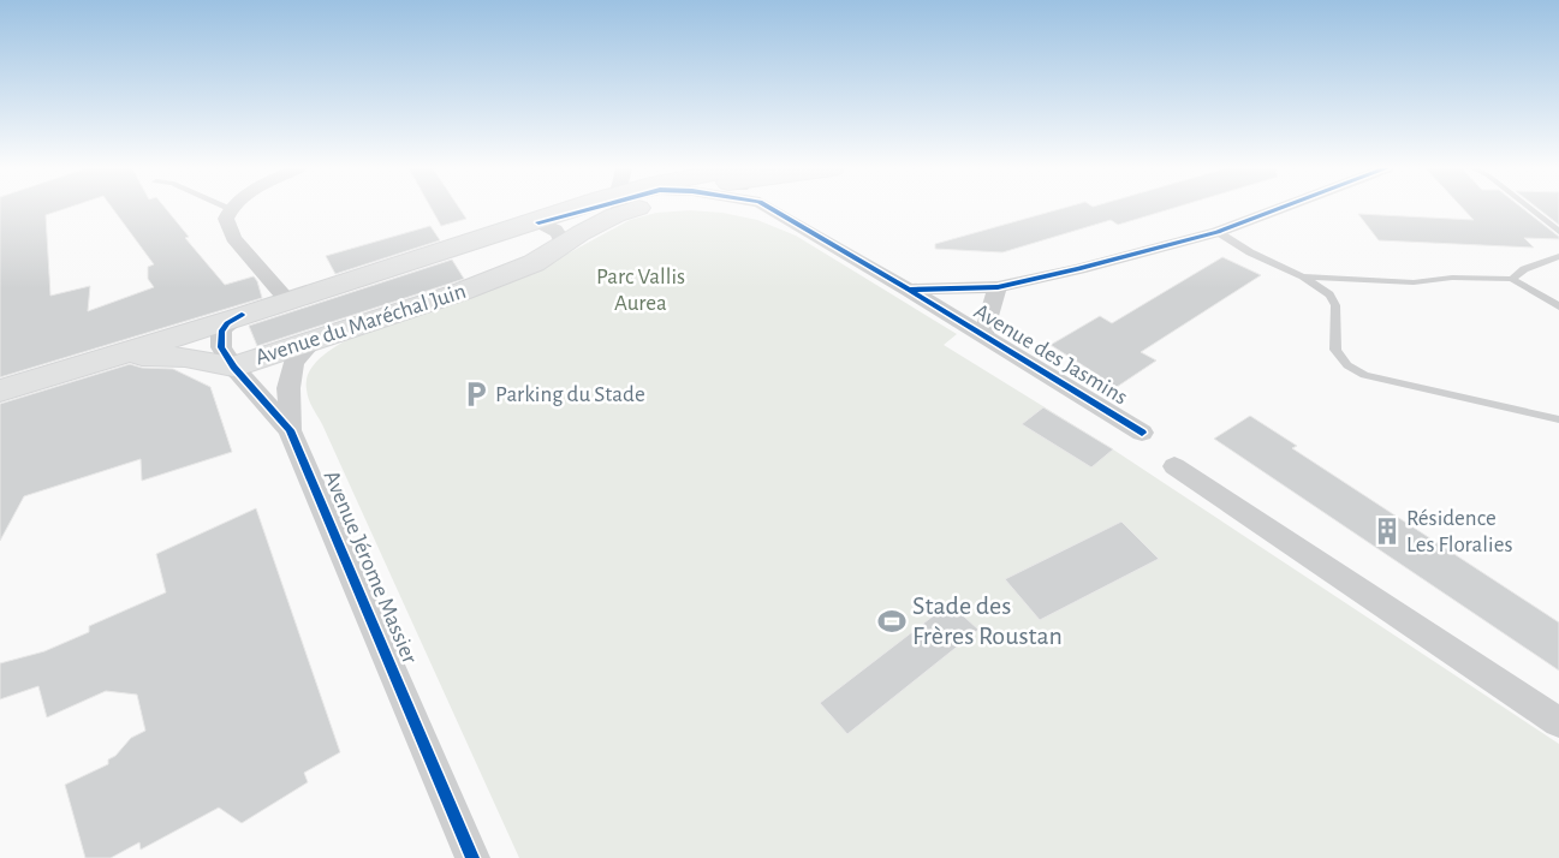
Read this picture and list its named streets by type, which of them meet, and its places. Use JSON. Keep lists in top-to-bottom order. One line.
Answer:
{"streets":{"main road":["Avenue du Maréchal Juin"],"street":["Avenue des Jasmins","Avenue Jérome Massier"]},"crossings":[["Avenue du Maréchal Juin","Avenue Jérome Massier"]],"parks":["Parc Vallis Aurea"],"places":{"parking":["Parking du Stade"],"building":["Résidence Les Floralies"],"sports":["Stade des Frères Roustan"]}}
